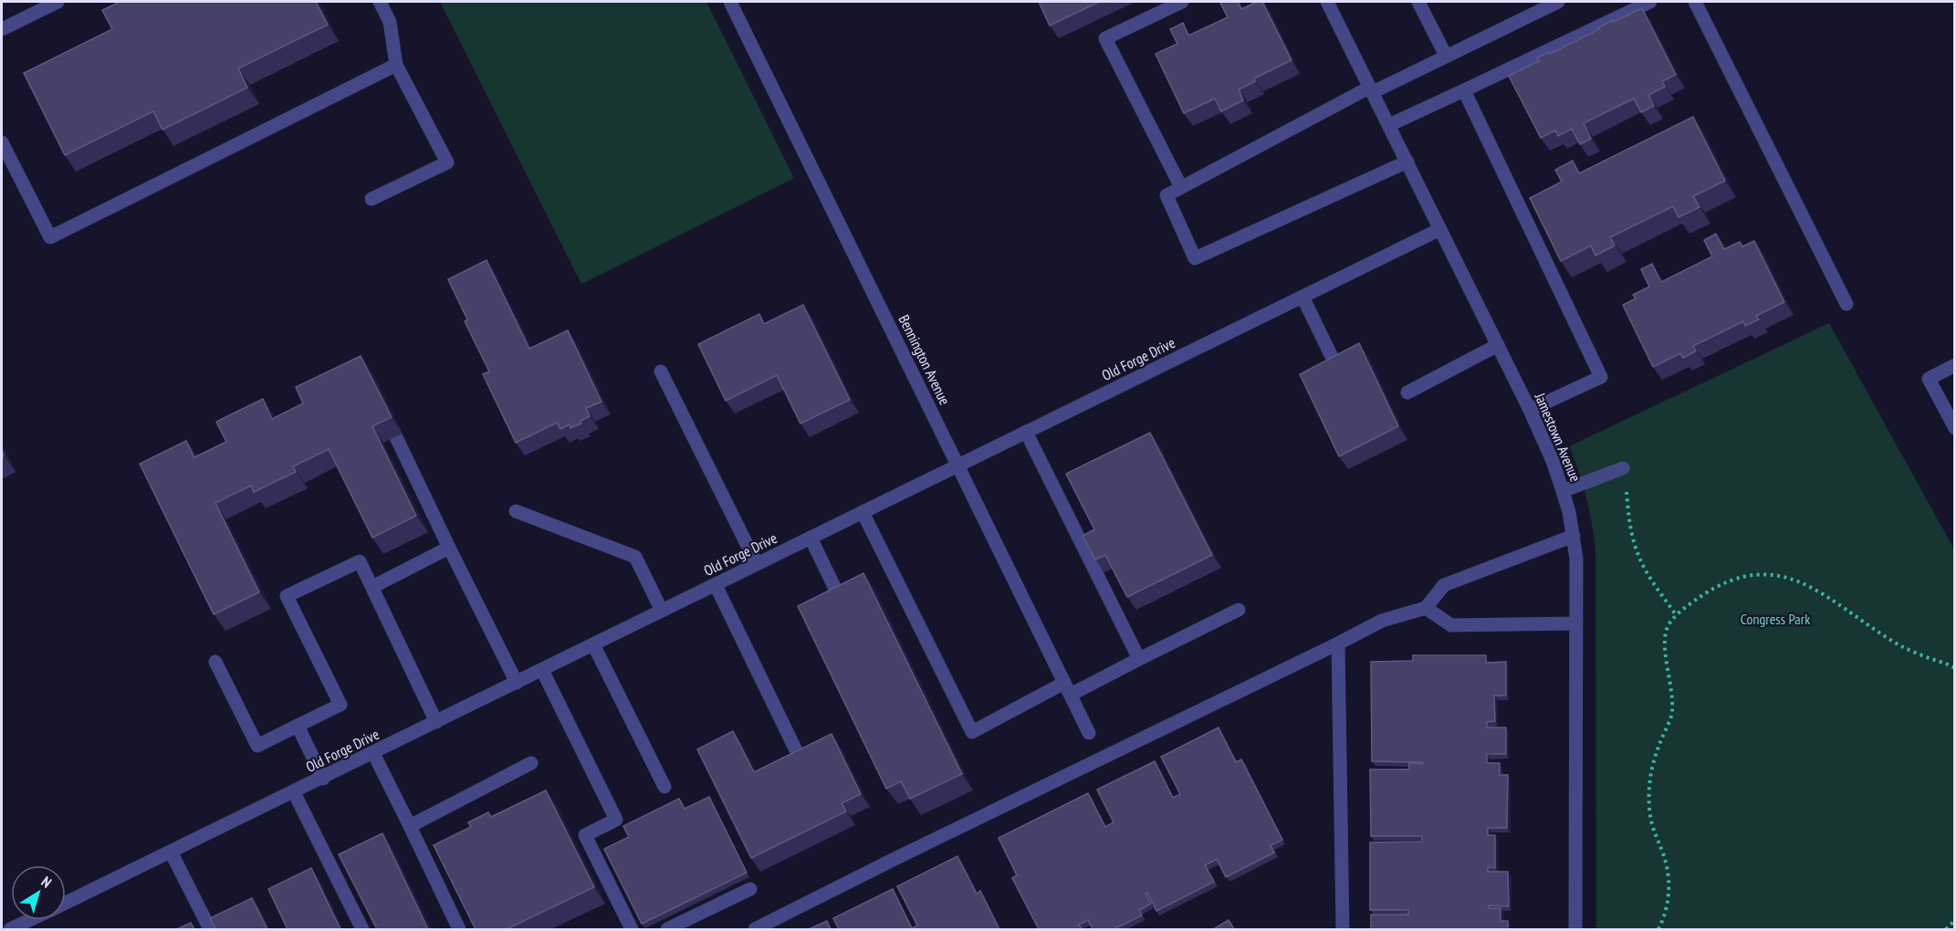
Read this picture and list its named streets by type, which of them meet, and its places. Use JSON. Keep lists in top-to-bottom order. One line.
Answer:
{"streets":{"street":["Old Forge Drive","Bennington Avenue","Jamestown Avenue"]},"crossings":[["Old Forge Drive","Bennington Avenue"],["Old Forge Drive","Jamestown Avenue"]],"parks":["Congress Park"],"north":"top right"}
